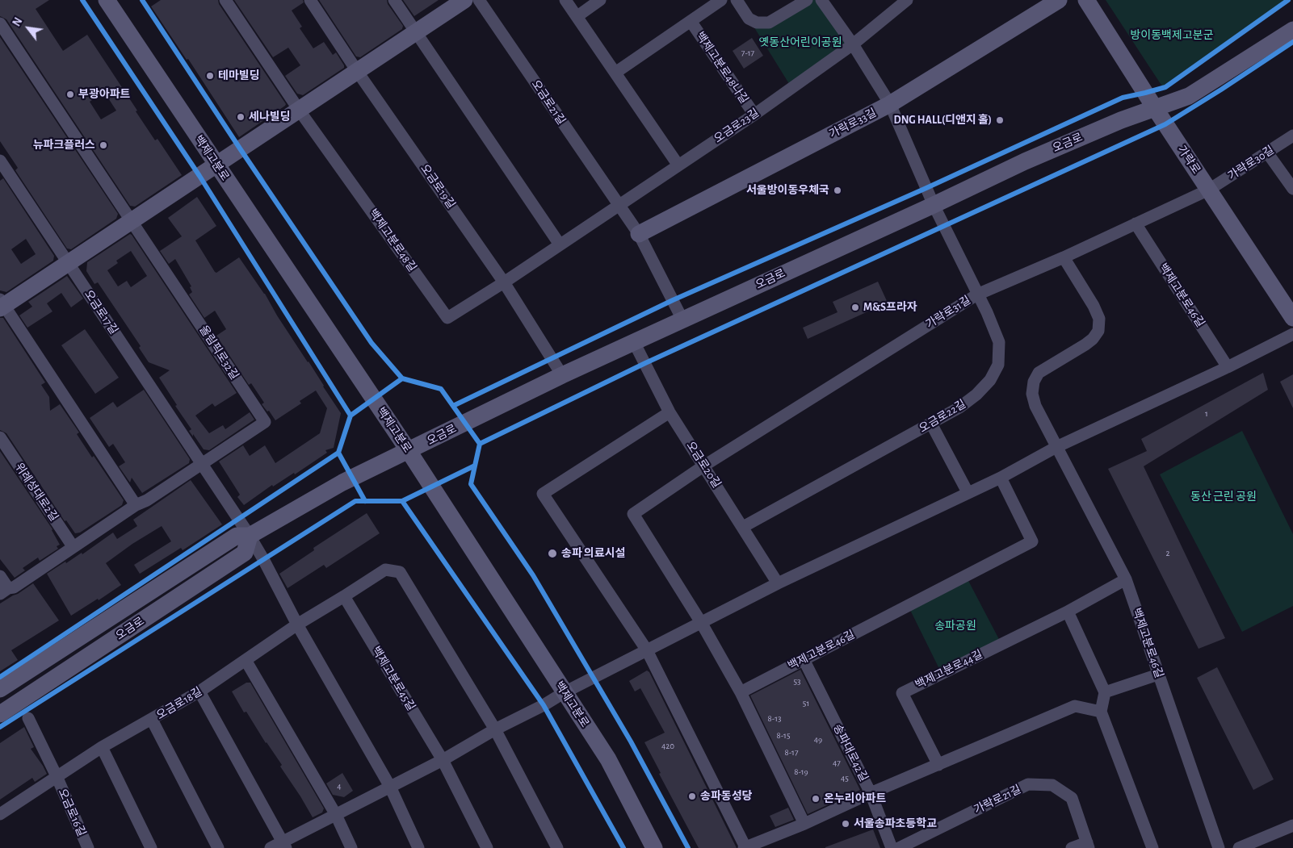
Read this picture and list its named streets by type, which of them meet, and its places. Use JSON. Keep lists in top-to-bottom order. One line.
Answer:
{"streets":{"main road":["가락로33길","오금로","백제고분로","가락로"],"street":["백제고분로48나길","오금로21길","오금로23길","가락로30길","오금로19길","백제고분로48길","백제고분로46길","오금로17길","가락로31길","올림픽로32길","오금로22길","오금로20길","위례성대로2길","백제고분로44길","백제고분로45길","오금로18길","송파대로42길","가락로21길","오금로16길"]},"crossings":[["백제고분로48나길","오금로23길"],["오금로21길","가락로33길"],["오금로21길","오금로23길"],["오금로21길","오금로"],["오금로","백제고분로"],["오금로","가락로"],["오금로","오금로19길"],["오금로","오금로17길"],["오금로","오금로22길"],["오금로","오금로20길"],["가락로","가락로30길"],["가락로","가락로31길"],["가락로30길","가락로31길"],["오금로19길","백제고분로48길"],["백제고분로46길","가락로31길"],["백제고분로46길","백제고분로44길"],["백제고분로46길","송파대로42길"],["오금로17길","올림픽로32길"],["가락로31길","오금로22길"],["가락로31길","오금로20길"],["오금로22길","오금로20길"],["백제고분로45길","오금로18길"],["오금로18길","오금로16길"]],"parks":["방이동백제고분군","옛동산어린이공원","동산 근린 공원","송파공원"],"places":["테마빌딩","부광아파트","세나빌딩","DNG HALL(디앤지 홀)","뉴파크플러스","서울방이동우체국","M&S프라자","송파 의료시설","송파동성당","온누리아파트","서울송파초등학교"],"house_numbers":["7-17","1","2","53","51","8-13","8-15","49","420","8-17","47","8-19","45","4"],"north":"top left"}
